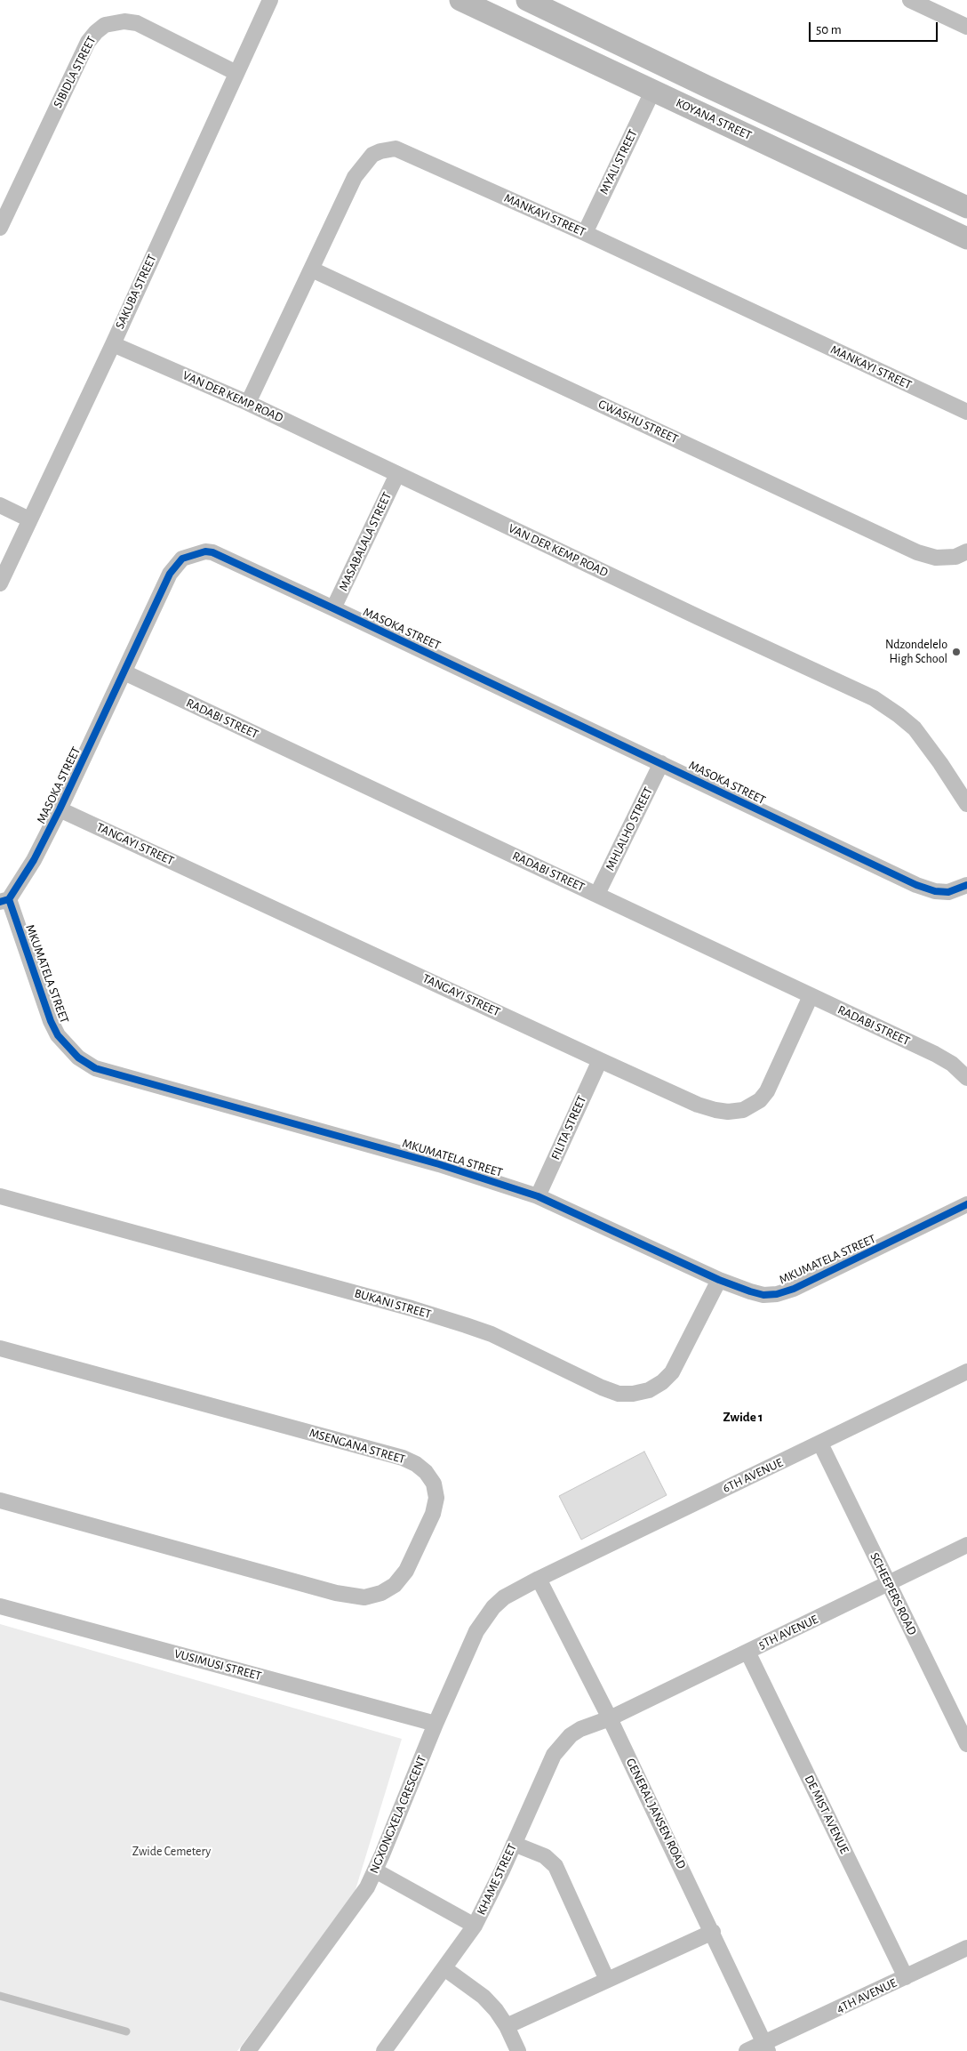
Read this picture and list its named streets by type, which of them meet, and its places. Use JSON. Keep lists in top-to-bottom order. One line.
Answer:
{"streets":{"main road":["KOYANA STREET"],"street":["SIBIDLA STREET","MYALI STREET","MANKAYI STREET","SAKUBA STREET","VAN DER KEMP ROAD","GWASHU STREET","MASABALALA STREET","MASOKA STREET","RADABI STREET","MHLALHO STREET","TANGAYI STREET","MKUMATELA STREET","FILITA STREET","BUKANI STREET","MSENGANA STREET","6TH AVENUE","SCHEEPERS ROAD","5TH AVENUE","VUSIMUSI STREET","GENERAL JANSEN ROAD","NGXONGXELA CRESCENT","DE MIST AVENUE","KHAME STREET","4TH AVENUE"]},"crossings":[["SIBIDLA STREET","SAKUBA STREET"],["KOYANA STREET","MYALI STREET"],["MYALI STREET","MANKAYI STREET"],["MANKAYI STREET","VAN DER KEMP ROAD"],["MANKAYI STREET","GWASHU STREET"],["SAKUBA STREET","VAN DER KEMP ROAD"],["VAN DER KEMP ROAD","MASABALALA STREET"],["MASABALALA STREET","MASOKA STREET"],["MASOKA STREET","RADABI STREET"],["MASOKA STREET","MHLALHO STREET"],["MASOKA STREET","TANGAYI STREET"],["MASOKA STREET","MKUMATELA STREET"],["RADABI STREET","MHLALHO STREET"],["RADABI STREET","TANGAYI STREET"],["TANGAYI STREET","FILITA STREET"],["MKUMATELA STREET","FILITA STREET"],["MKUMATELA STREET","BUKANI STREET"],["6TH AVENUE","SCHEEPERS ROAD"],["6TH AVENUE","GENERAL JANSEN ROAD"],["6TH AVENUE","NGXONGXELA CRESCENT"],["SCHEEPERS ROAD","5TH AVENUE"],["5TH AVENUE","GENERAL JANSEN ROAD"],["5TH AVENUE","DE MIST AVENUE"],["5TH AVENUE","KHAME STREET"],["VUSIMUSI STREET","NGXONGXELA CRESCENT"],["GENERAL JANSEN ROAD","NGXONGXELA CRESCENT"],["GENERAL JANSEN ROAD","KHAME STREET"],["GENERAL JANSEN ROAD","4TH AVENUE"],["DE MIST AVENUE","4TH AVENUE"]],"districts":["Zwide 1"],"parks":["Zwide Cemetery"],"places":["Ndzondelelo High School"],"scale_bar":"50 m"}
